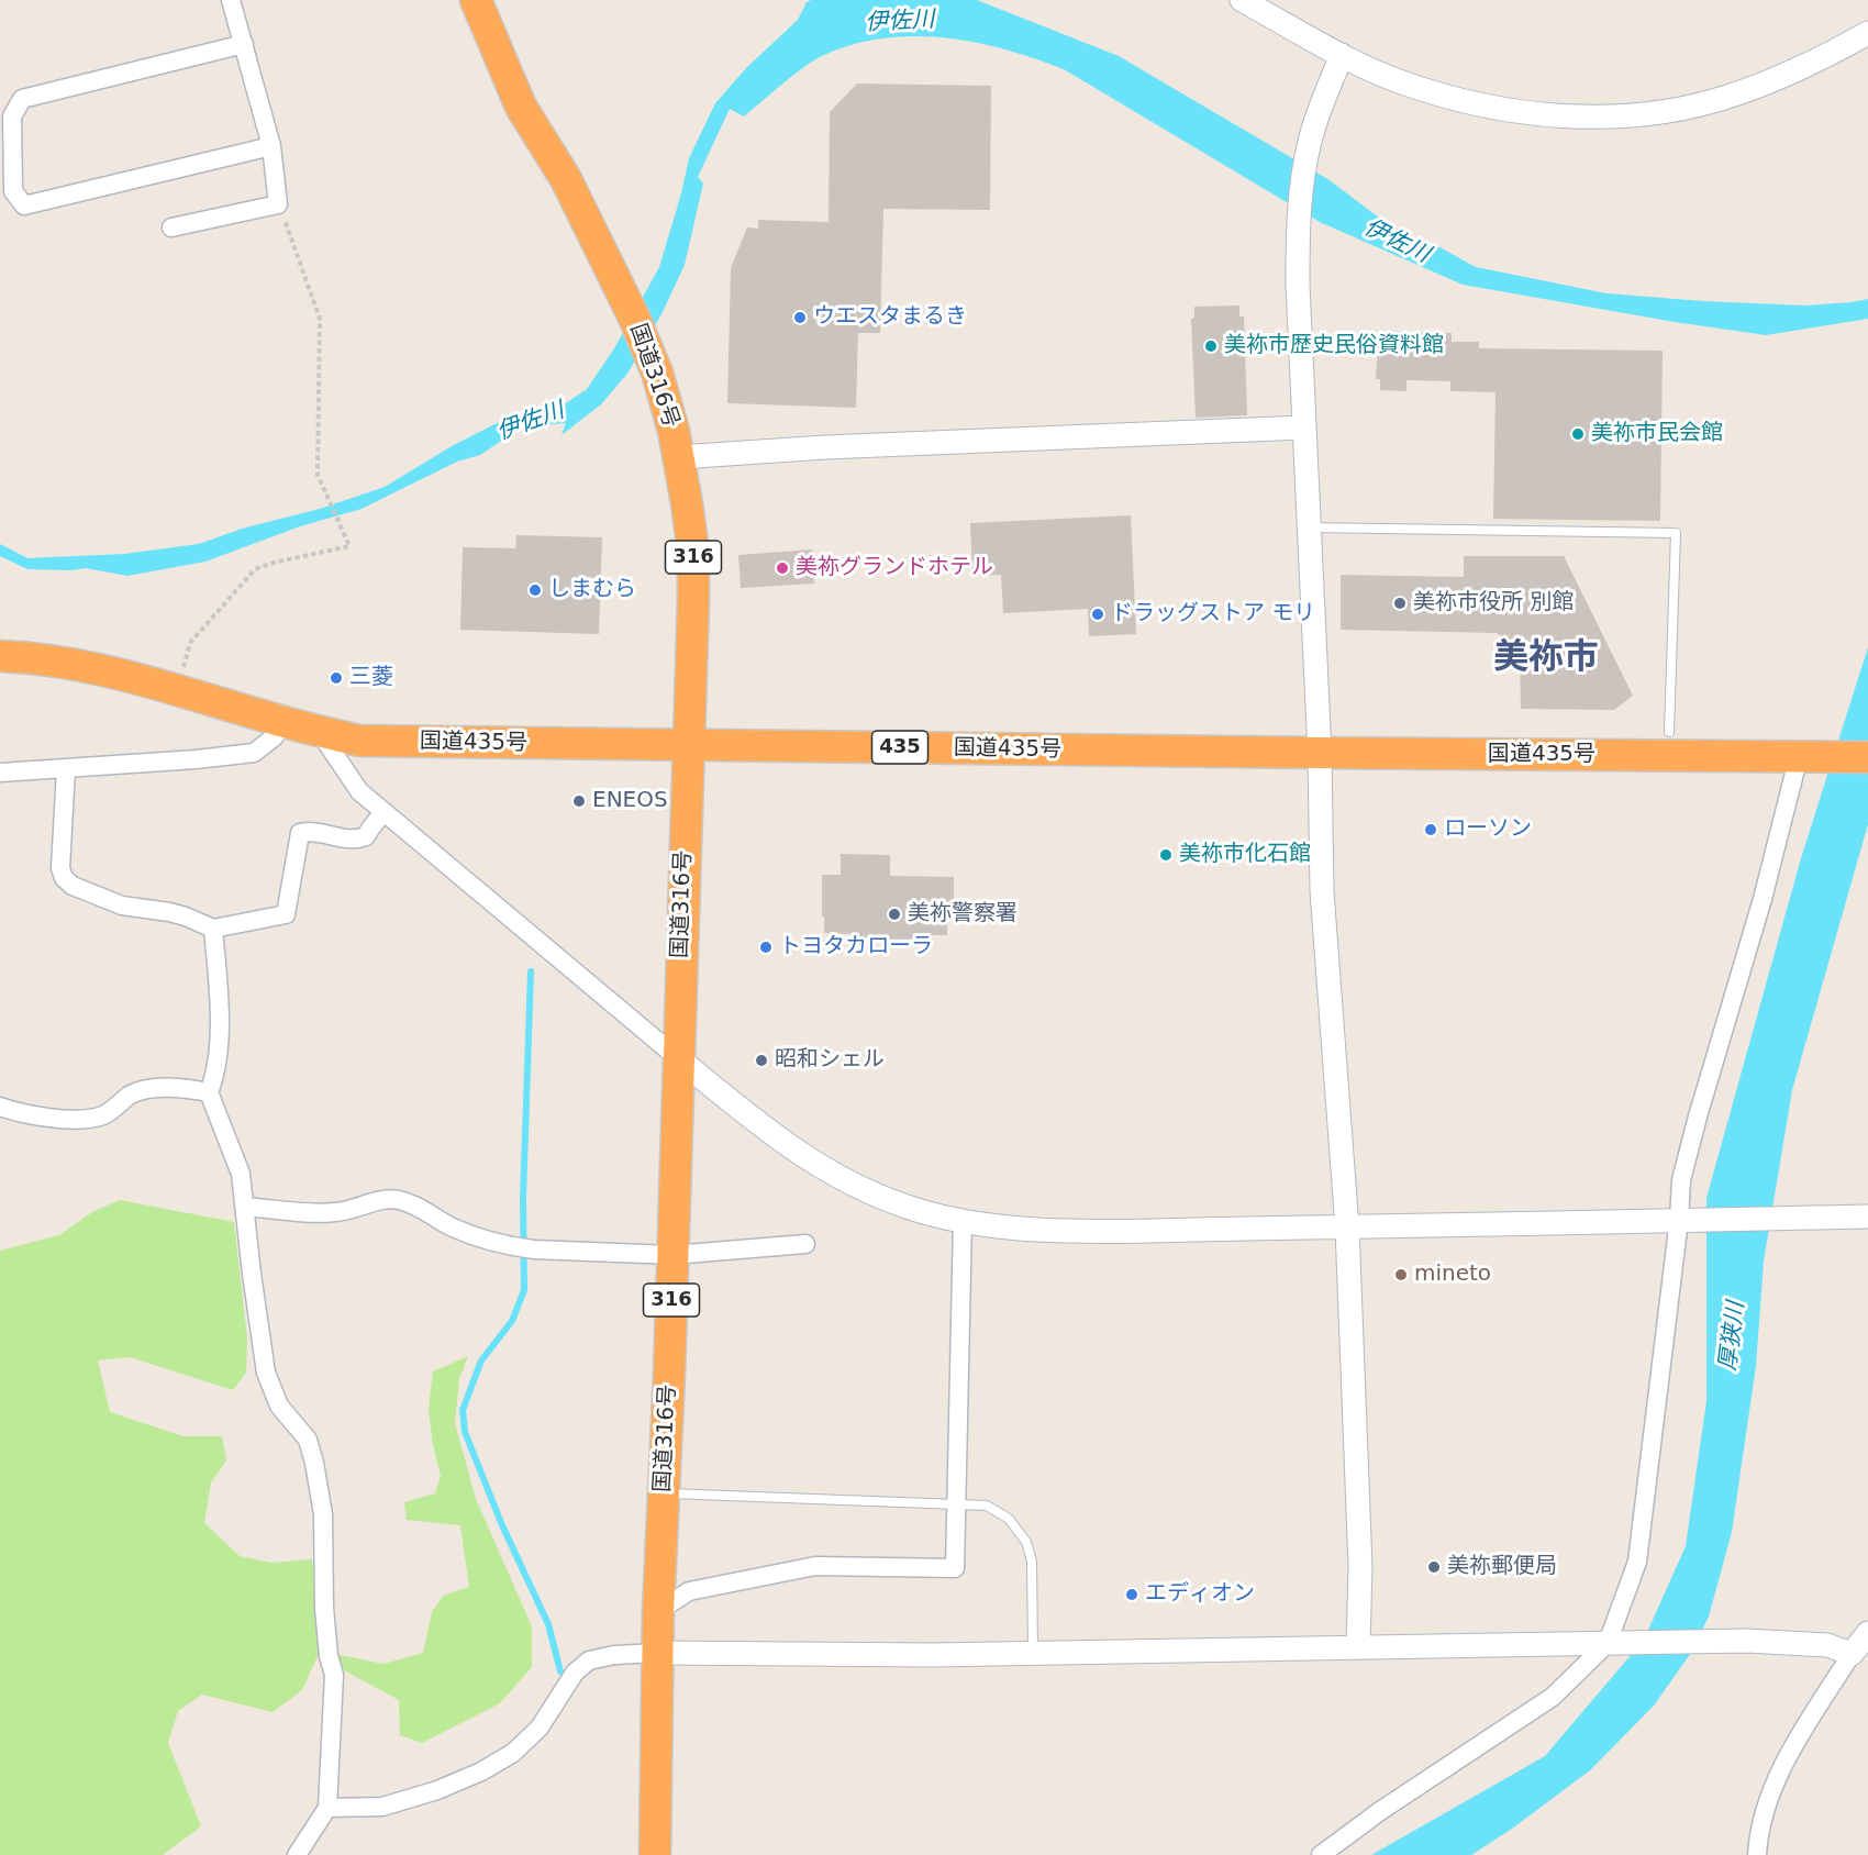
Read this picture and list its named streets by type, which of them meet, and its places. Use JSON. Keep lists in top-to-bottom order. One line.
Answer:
{"streets":{"highway":["国道316号","316","国道435号","435"]},"crossings":[["国道316号","国道435号"]],"districts":["美祢市"],"water":["伊佐川","厚狭川"],"places":["ウエスタまるき","美袮市歴史民俗資料館","美祢市民会館","美祢グランドホテル","しまむら","美祢市役所 別館","ドラッグストア モリ","三菱","ENEOS","ローソン","美袮市化石館","美祢警察署","トヨタカローラ","昭和シェル","mineto","美祢郵便局","エディオン"]}
